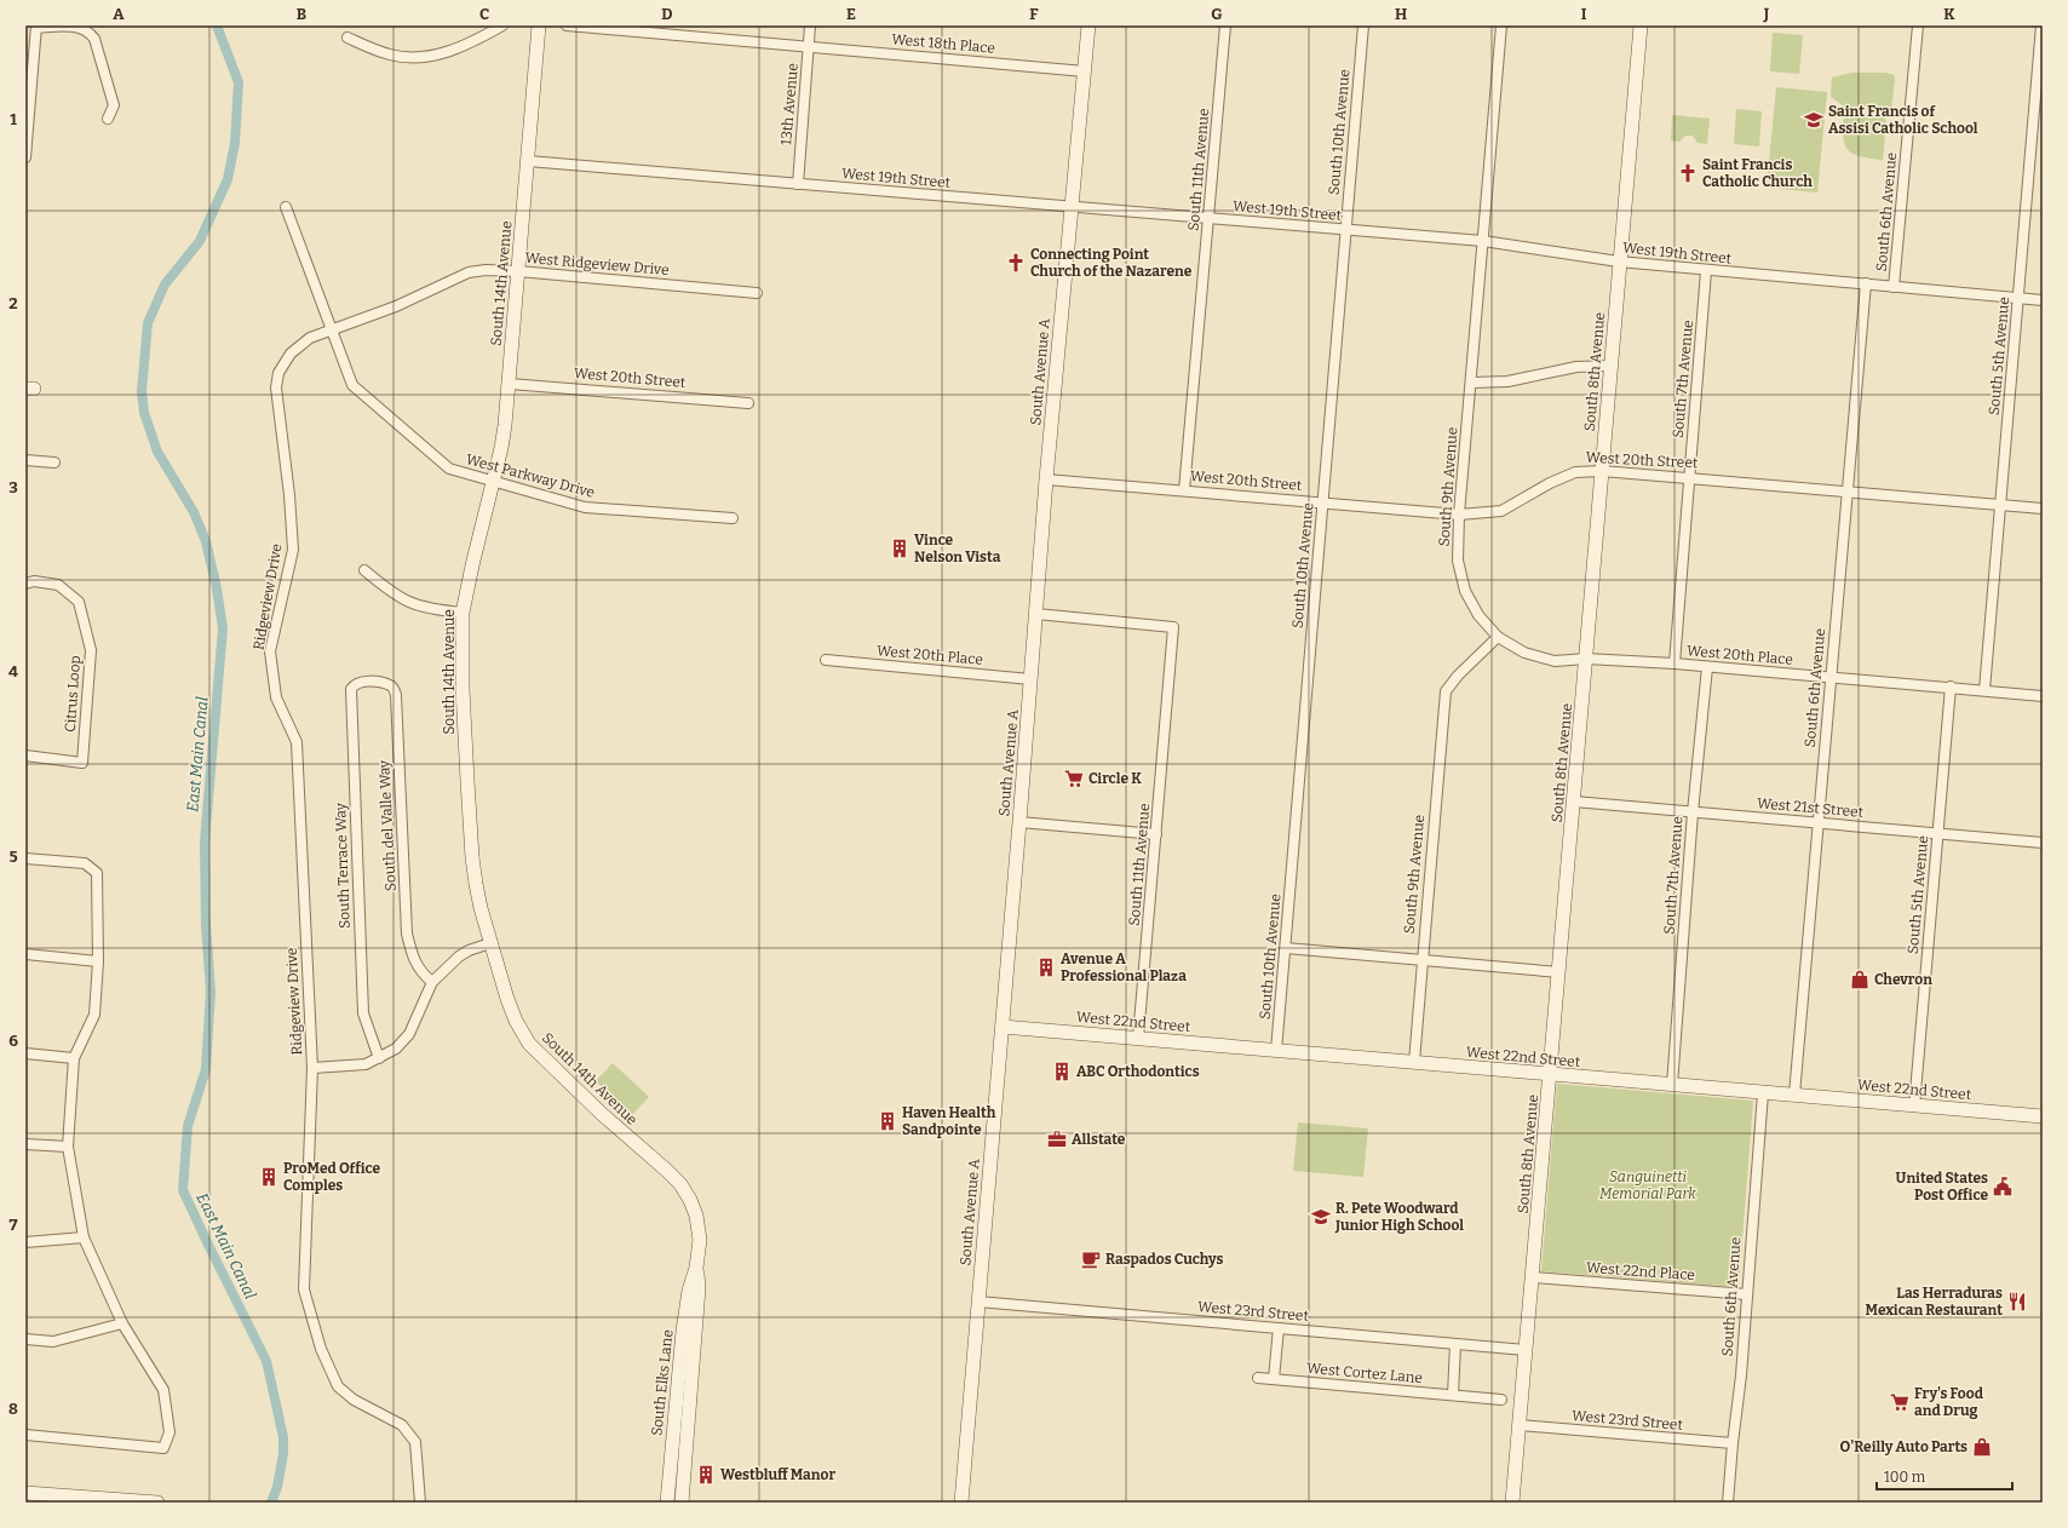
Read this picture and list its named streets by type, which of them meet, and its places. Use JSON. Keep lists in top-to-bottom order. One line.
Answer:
{"streets":{"street":["West 18th Place","13th Avenue","South 10th Avenue","South 11th Avenue","West 19th Street","South 6th Avenue","West Ridgeview Drive","South 14th Avenue","South 5th Avenue","South Avenue A","South 8th Avenue","West 20th Street","South 7th Avenue","West Parkway Drive","South 9th Avenue","Ridgeview Drive","West 20th Place","Citrus Loop","West 21st Street","South del Valle Way","South Terrace Way","West 22nd Street","West 22nd Place","West 23rd Street","West Cortez Lane","South Elks Lane"]},"crossings":[["West 18th Place","13th Avenue"],["West 18th Place","South Avenue A"],["13th Avenue","West 19th Street"],["South 10th Avenue","West 19th Street"],["South 10th Avenue","West 20th Street"],["South 10th Avenue","West 22nd Street"],["South 11th Avenue","West 19th Street"],["South 11th Avenue","South Avenue A"],["South 11th Avenue","West 20th Street"],["South 11th Avenue","West 22nd Street"],["West 19th Street","South 6th Avenue"],["West 19th Street","South 14th Avenue"],["West 19th Street","South 5th Avenue"],["West 19th Street","South Avenue A"],["West 19th Street","South 8th Avenue"],["West 19th Street","South 7th Avenue"],["West 19th Street","South 9th Avenue"],["South 6th Avenue","West 20th Street"],["South 6th Avenue","West 20th Place"],["South 6th Avenue","West 21st Street"],["South 6th Avenue","West 22nd Street"],["South 6th Avenue","West 22nd Place"],["South 6th Avenue","West 23rd Street"],["West Ridgeview Drive","South 14th Avenue"],["West Ridgeview Drive","West Parkway Drive"],["West Ridgeview Drive","Ridgeview Drive"],["South 14th Avenue","West 20th Street"],["South 14th Avenue","West Parkway Drive"],["South 14th Avenue","South Elks Lane"],["South 5th Avenue","West 20th Street"],["South 5th Avenue","West 20th Place"],["South 5th Avenue","West 21st Street"],["South 5th Avenue","West 22nd Street"],["South Avenue A","West 20th Street"],["South Avenue A","West 20th Place"],["South Avenue A","West 22nd Street"],["South Avenue A","West 23rd Street"],["South 8th Avenue","West 20th Street"],["South 8th Avenue","West 20th Place"],["South 8th Avenue","West 21st Street"],["South 8th Avenue","West 22nd Street"],["South 8th Avenue","West 22nd Place"],["South 8th Avenue","West 23rd Street"],["West 20th Street","South 7th Avenue"],["West 20th Street","South 9th Avenue"],["South 7th Avenue","West 20th Place"],["South 7th Avenue","West 21st Street"],["South 7th Avenue","West 22nd Street"],["West Parkway Drive","Ridgeview Drive"],["South 9th Avenue","West 20th Place"],["South 9th Avenue","West 22nd Street"],["South del Valle Way","South Terrace Way"]],"water":["East Main Canal"],"parks":["Sanguinetti Memorial Park"],"places":{"school or university":["Saint Francis of Assisi Catholic School","R. Pete Woodward Junior High School"],"church":["Saint Francis Catholic Church","Connecting Point Church of the Nazarene"],"building":["Vince Nelson Vista","Avenue A Professional Plaza","ABC Orthodontics","Haven Health Sandpointe","ProMed Office Comples","Westbluff Manor"],"supermarket":["Circle K","Fry's Food and Drug"],"shop":["Chevron","O'Reilly Auto Parts"],"office":["Allstate"],"public building":["United States Post Office"],"cafe":["Raspados Cuchys"],"restaurant":["Las Herraduras Mexican Restaurant"]},"scale_bar":"100 m","grid":{"columns":["A","B","C","D","E","F","G","H","I","J","K"],"rows":["1","2","3","4","5","6","7","8"]}}
